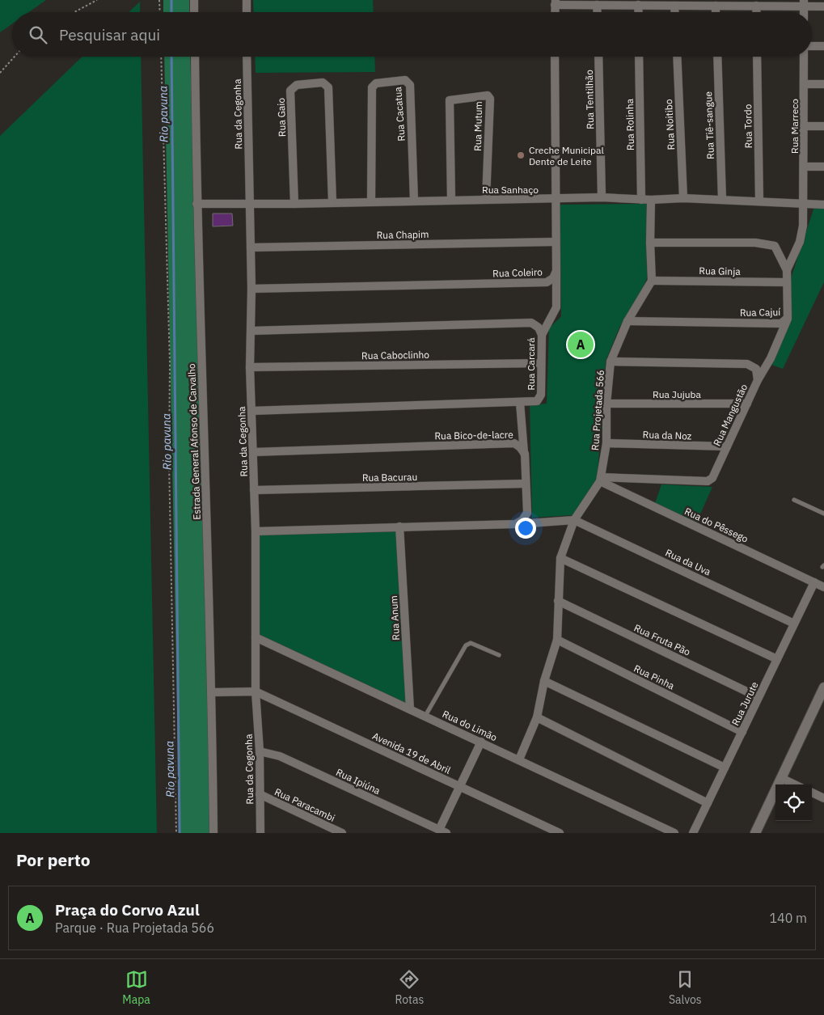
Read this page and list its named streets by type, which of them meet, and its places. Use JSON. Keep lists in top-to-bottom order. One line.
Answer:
{"streets":{"street":["Rua Tentilhão","Rua da Cegonha","Rua Cacatua","Rua Gaio","Rua Rolinha","Rua Noitibo","Rua Tiê-sangue","Rua Mutum","Rua Tordo","Rua Marreco","Rua Sanhaço","Rua Chapim","Rua Ginja","Rua Coleiro","Rua Cajuí","Rua Caboclinho","Rua Carcará","Rua Jujuba","Rua Projetada 566","Rua Mangustão","Rua Bico-de-lacre","Rua da Noz","Estrada General Afonso de Carvalho","Rua Bacurau","Rua do Pêssego","Rua da Uva","Rua Anum","Rua Fruta Pão","Rua Pinha","Rua Jurute","Rua do Limão","Avenida 19 de Abril","Rua Ipiúna","Rua Paracambi"]},"crossings":[["Rua Tentilhão","Rua Sanhaço"],["Rua da Cegonha","Rua Sanhaço"],["Rua da Cegonha","Rua Chapim"],["Rua da Cegonha","Rua Coleiro"],["Rua da Cegonha","Rua Caboclinho"],["Rua da Cegonha","Rua Carcará"],["Rua da Cegonha","Rua Bico-de-lacre"],["Rua da Cegonha","Rua Bacurau"],["Rua da Cegonha","Rua do Limão"],["Rua da Cegonha","Avenida 19 de Abril"],["Rua da Cegonha","Rua Ipiúna"],["Rua da Cegonha","Rua Paracambi"],["Rua Cacatua","Rua Sanhaço"],["Rua Gaio","Rua Sanhaço"],["Rua Rolinha","Rua Sanhaço"],["Rua Noitibo","Rua Sanhaço"],["Rua Tiê-sangue","Rua Sanhaço"],["Rua Mutum","Rua Sanhaço"],["Rua Tordo","Rua Sanhaço"],["Rua Marreco","Rua Sanhaço"],["Rua Marreco","Rua Cajuí"],["Rua Sanhaço","Rua Coleiro"],["Rua Sanhaço","Estrada General Afonso de Carvalho"],["Rua Chapim","Rua Coleiro"],["Rua Ginja","Rua Cajuí"],["Rua Ginja","Rua Projetada 566"],["Rua Cajuí","Rua Projetada 566"],["Rua Caboclinho","Rua Carcará"],["Rua Jujuba","Rua Projetada 566"],["Rua Jujuba","Rua Mangustão"],["Rua Projetada 566","Rua Mangustão"],["Rua Projetada 566","Rua da Noz"],["Rua Projetada 566","Rua do Pêssego"],["Rua Projetada 566","Rua da Uva"],["Rua Projetada 566","Rua Fruta Pão"],["Rua Projetada 566","Rua Pinha"],["Rua Projetada 566","Rua do Limão"],["Rua Mangustão","Rua da Noz"],["Rua Mangustão","Rua do Pêssego"],["Rua do Pêssego","Rua Jurute"],["Rua da Uva","Rua Jurute"],["Rua Anum","Rua do Limão"],["Rua Fruta Pão","Rua Jurute"],["Rua Pinha","Rua Jurute"]],"water":["Rio pavuna"],"places":["Creche Municipal Dente de Leite"],"page":{"search":"Pesquisar aqui","pins":"A","heading":"Por perto","list":[{"mark":"A","name":"Praça do Corvo Azul","note":"Parque · Rua Projetada 566","value":"140 m"}],"nav":["Mapa","Rotas","Salvos"]}}
